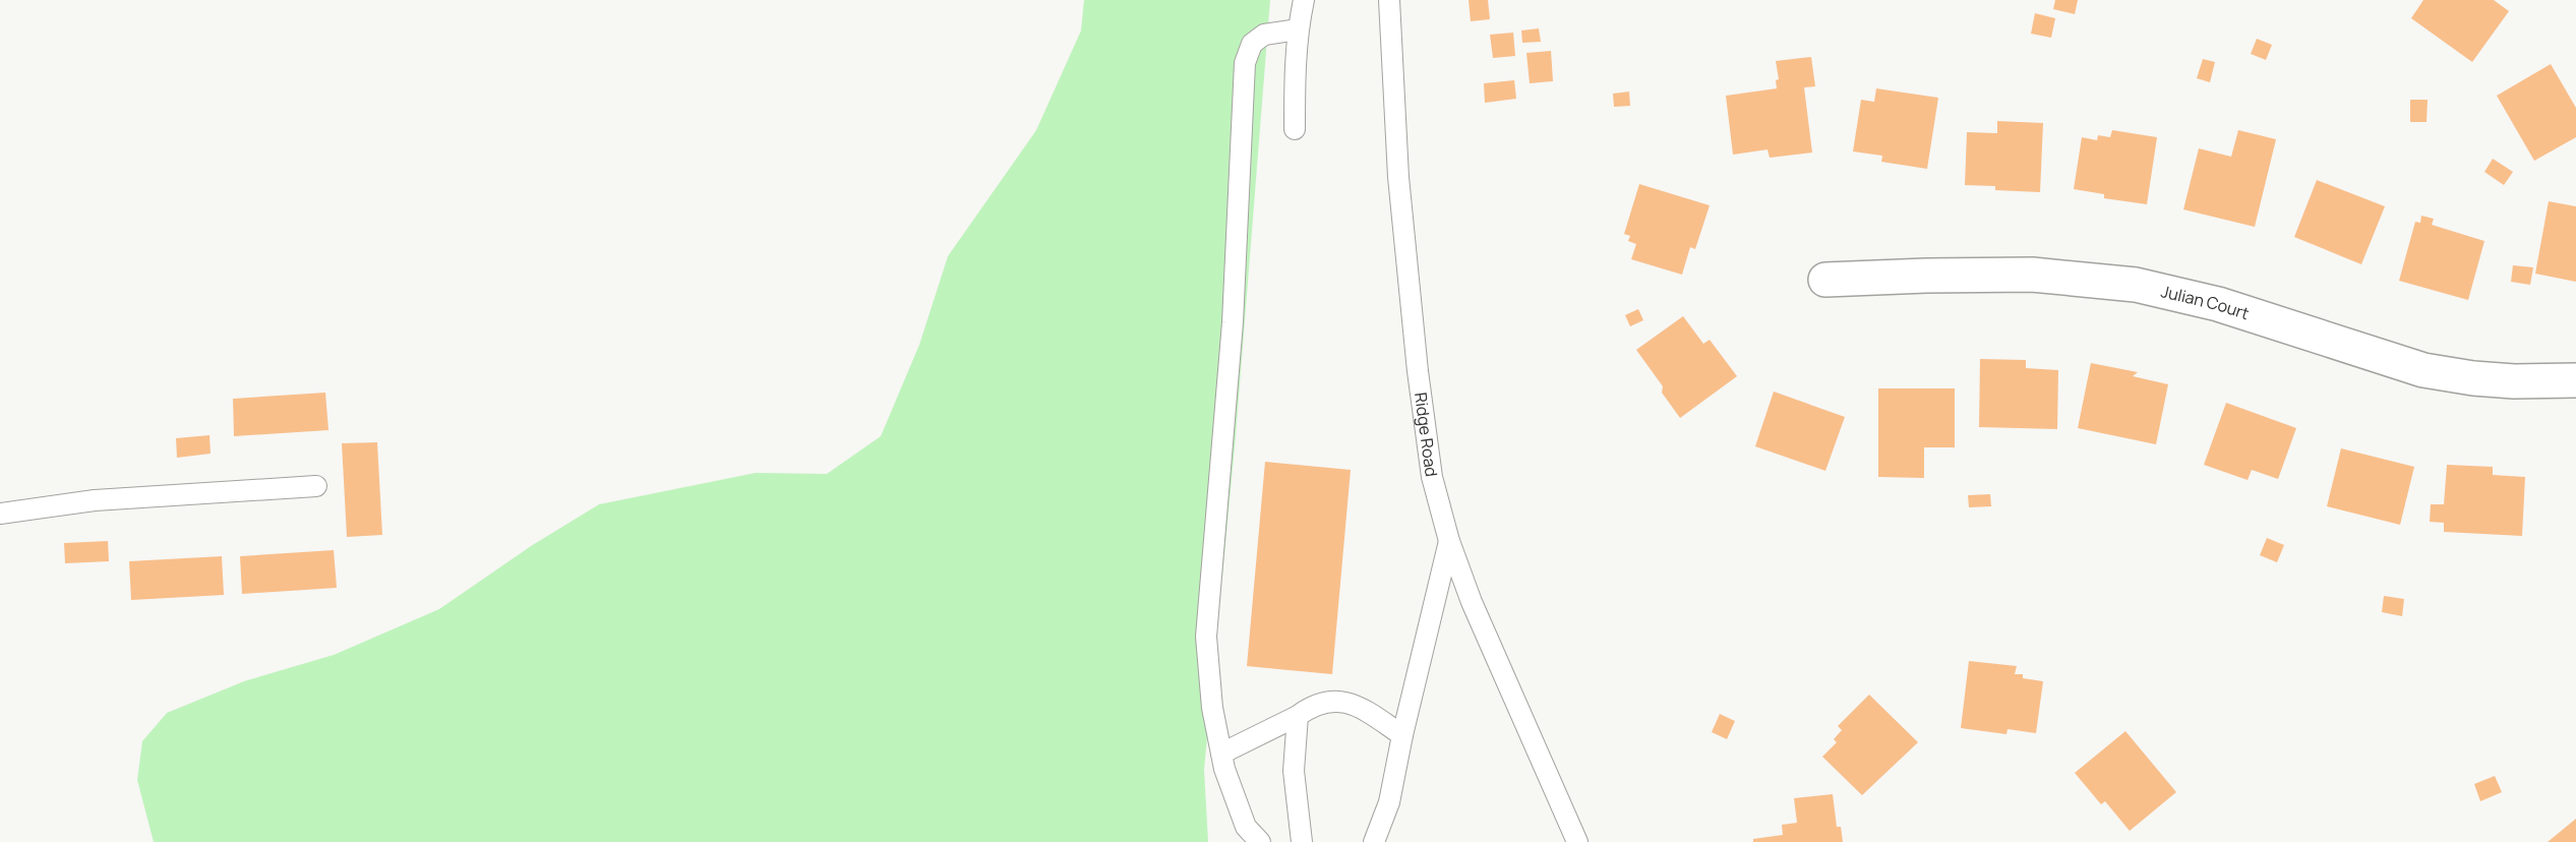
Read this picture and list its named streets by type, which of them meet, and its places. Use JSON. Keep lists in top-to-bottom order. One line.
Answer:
{"streets":{"street":["Julian Court"],"lane":["Ridge Road"]}}
